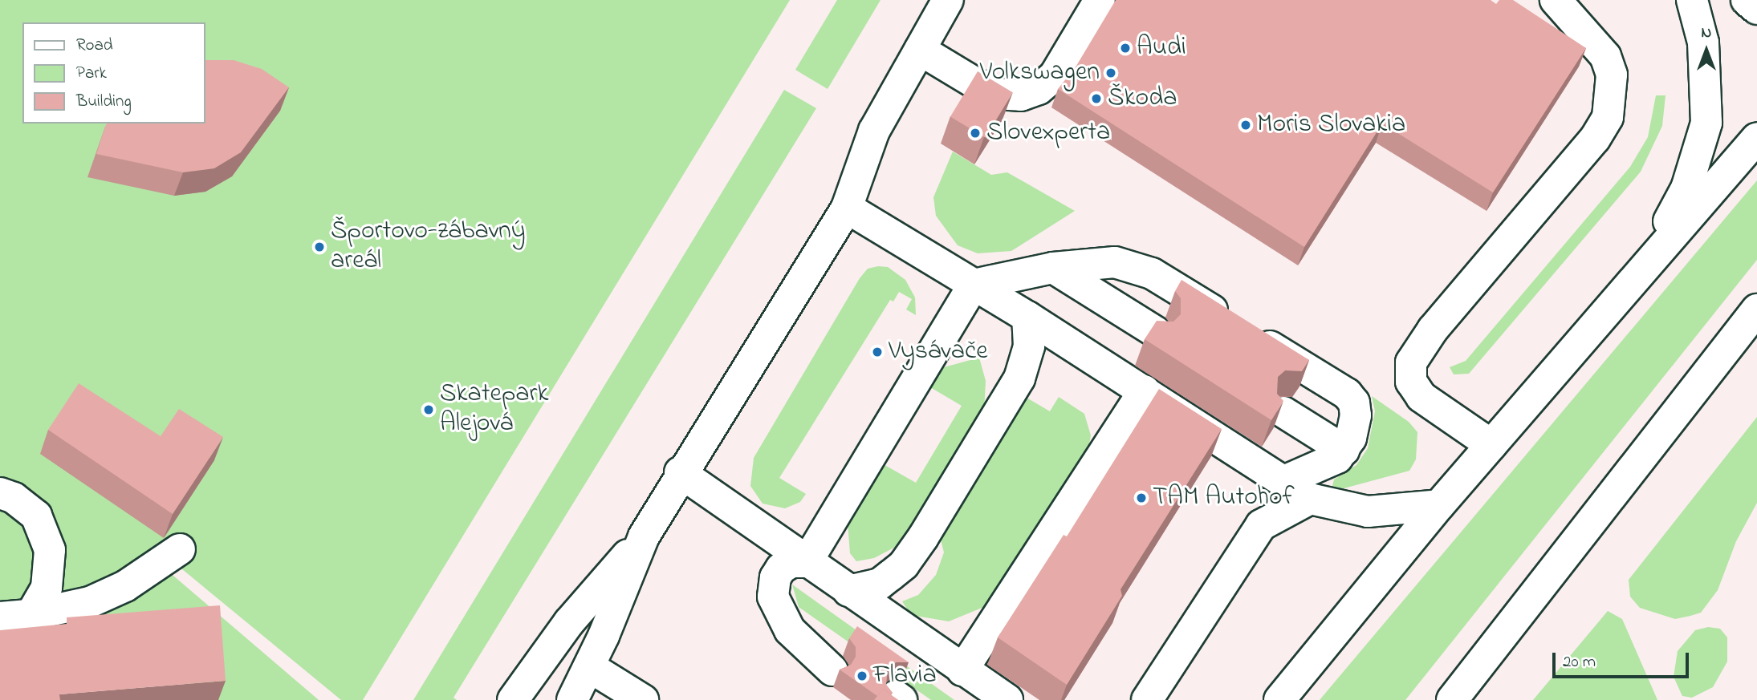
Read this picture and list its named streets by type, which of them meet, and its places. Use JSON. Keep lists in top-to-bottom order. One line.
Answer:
{"places":["Audi","Volkswagen","Škoda","Moris Slovakia","Slovexperta","Športovo-zábavný areál","Vysávače","Skatepark Alejová","TAM Autohof","Flavia"],"legend":["Road","Park","Building"],"scale_bar":"20 m","north":"top"}
